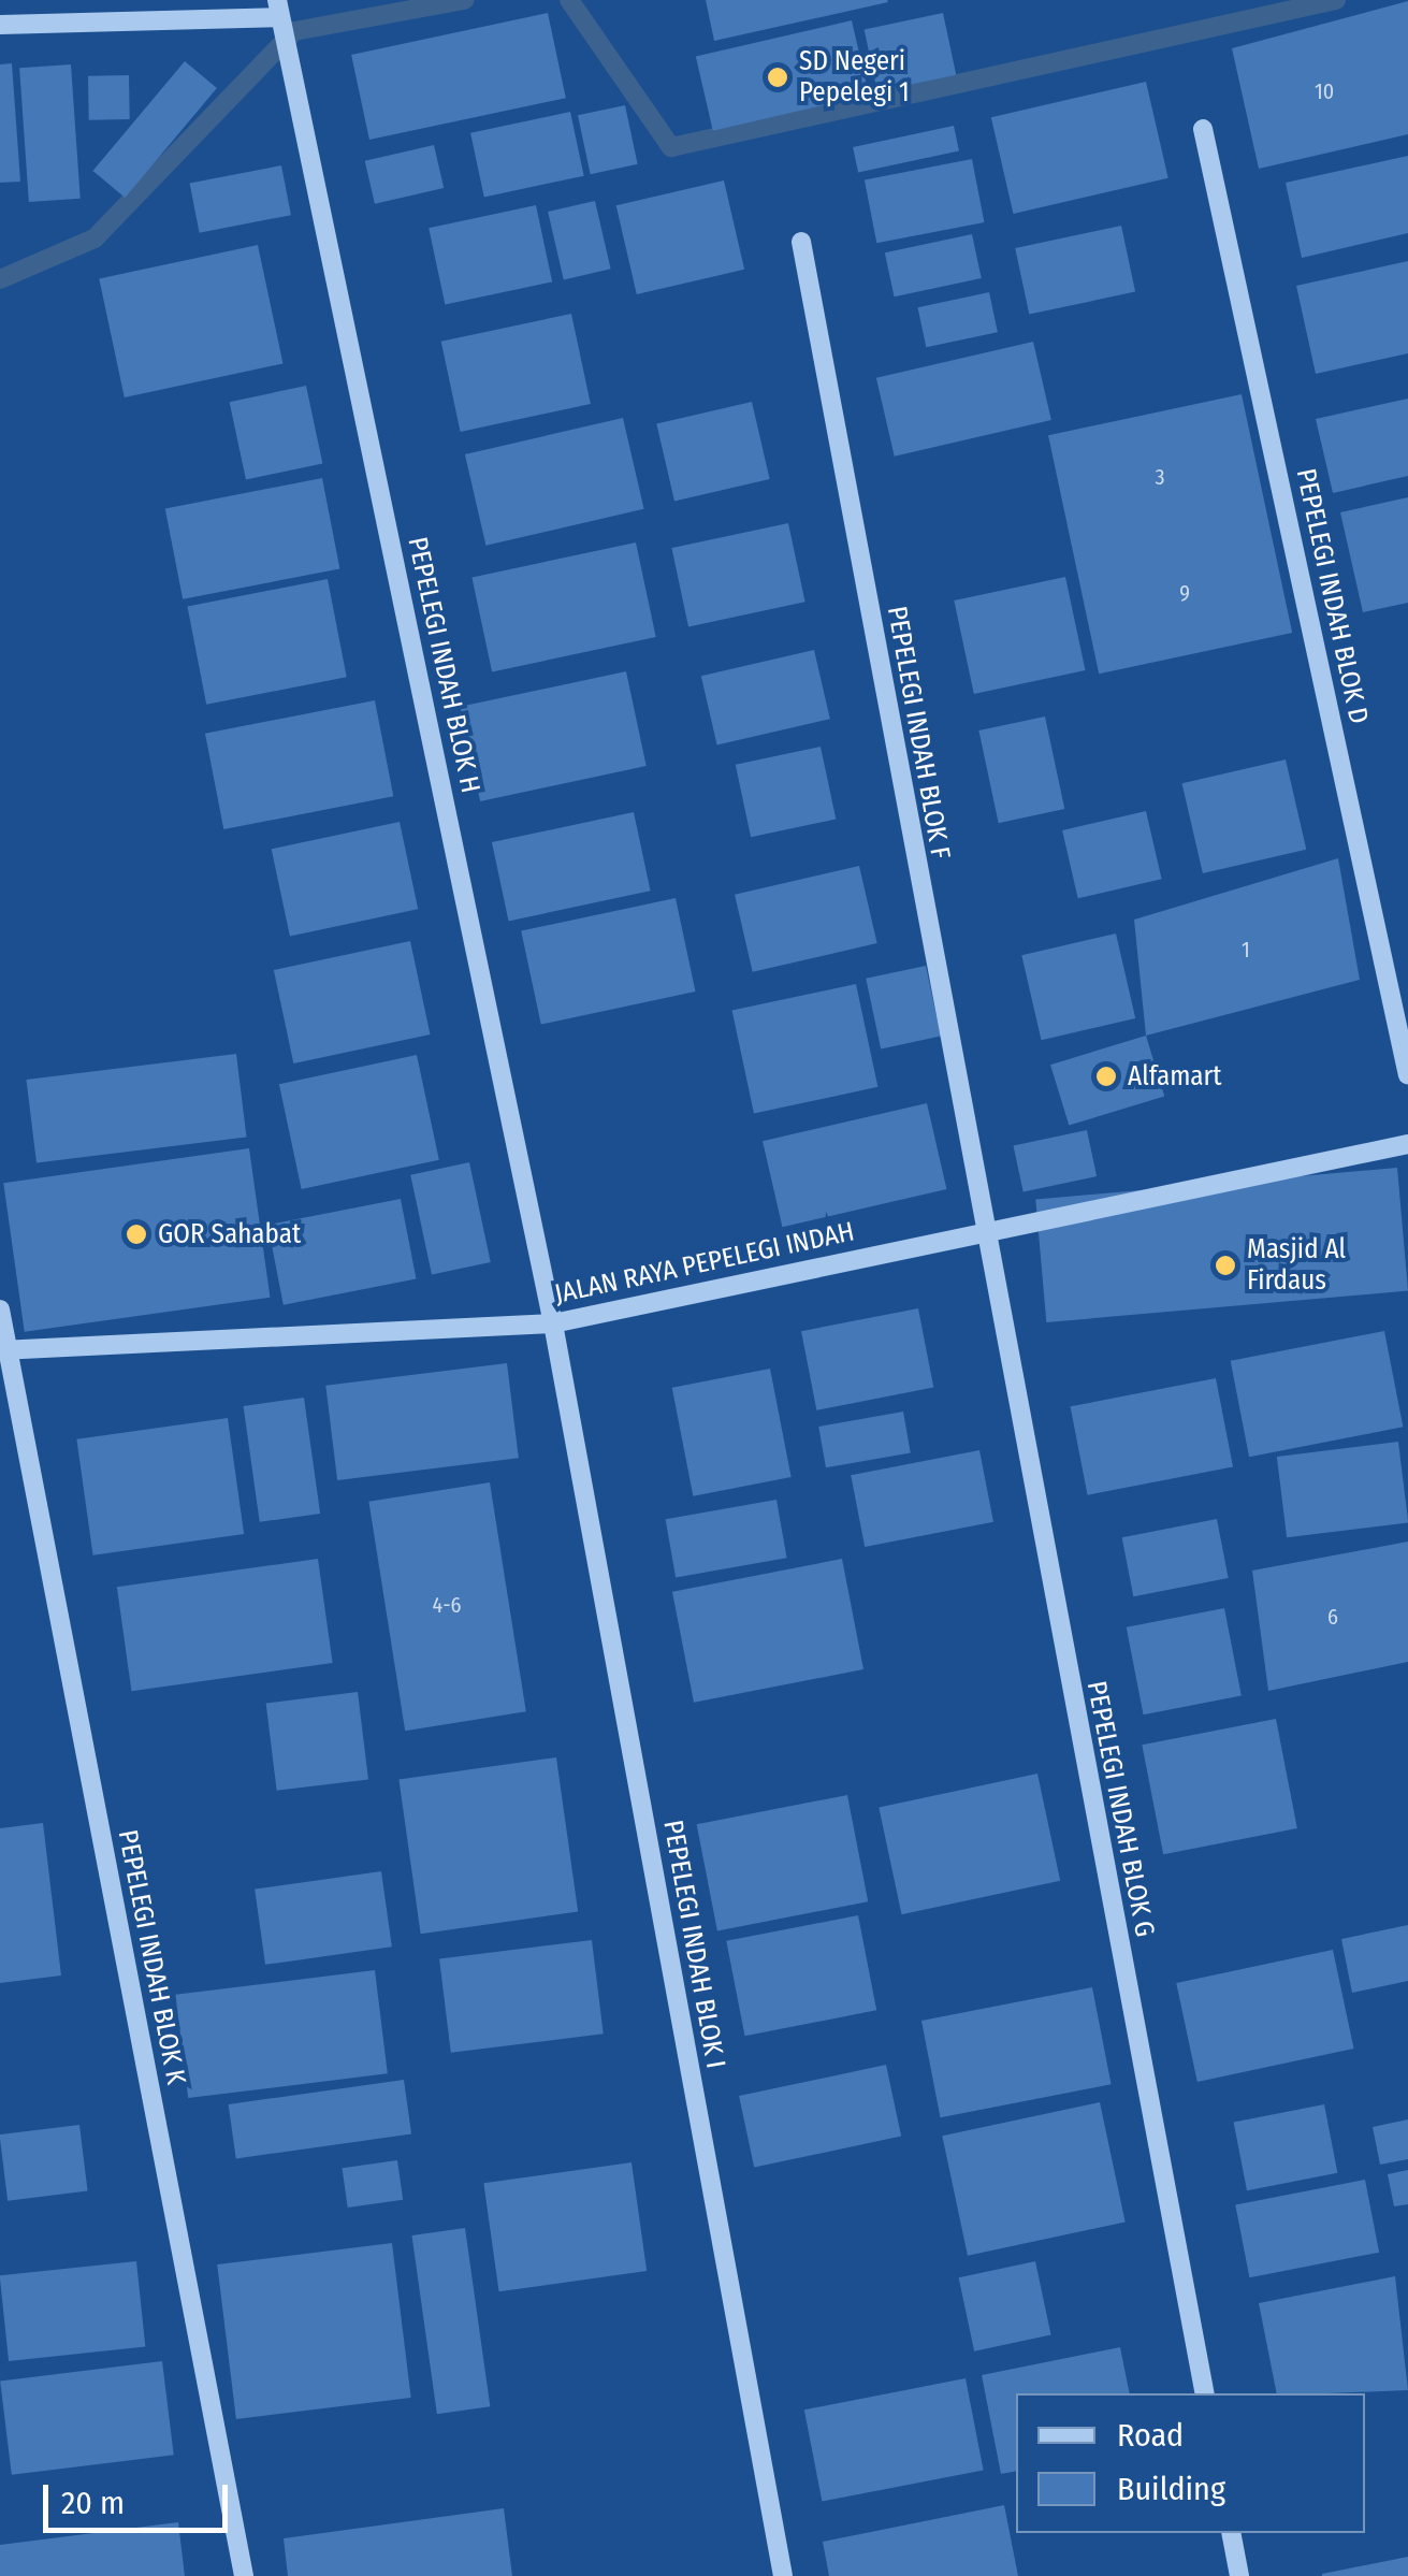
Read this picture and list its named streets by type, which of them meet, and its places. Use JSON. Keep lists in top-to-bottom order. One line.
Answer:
{"streets":{"street":["PEPELEGI INDAH BLOK D","PEPELEGI INDAH BLOK H","PEPELEGI INDAH BLOK F","JALAN RAYA PEPELEGI INDAH","PEPELEGI INDAH BLOK G","PEPELEGI INDAH BLOK I","PEPELEGI INDAH BLOK K"]},"crossings":[["PEPELEGI INDAH BLOK H","JALAN RAYA PEPELEGI INDAH"],["PEPELEGI INDAH BLOK H","PEPELEGI INDAH BLOK I"],["PEPELEGI INDAH BLOK F","JALAN RAYA PEPELEGI INDAH"],["PEPELEGI INDAH BLOK F","PEPELEGI INDAH BLOK G"],["JALAN RAYA PEPELEGI INDAH","PEPELEGI INDAH BLOK G"],["JALAN RAYA PEPELEGI INDAH","PEPELEGI INDAH BLOK I"],["JALAN RAYA PEPELEGI INDAH","PEPELEGI INDAH BLOK K"]],"places":["SD Negeri Pepelegi 1","Alfamart","GOR Sahabat","Masjid Al Firdaus"],"house_numbers":["10","3","9","1","4-6","6"],"legend":["Road","Building"],"scale_bar":"20 m"}
